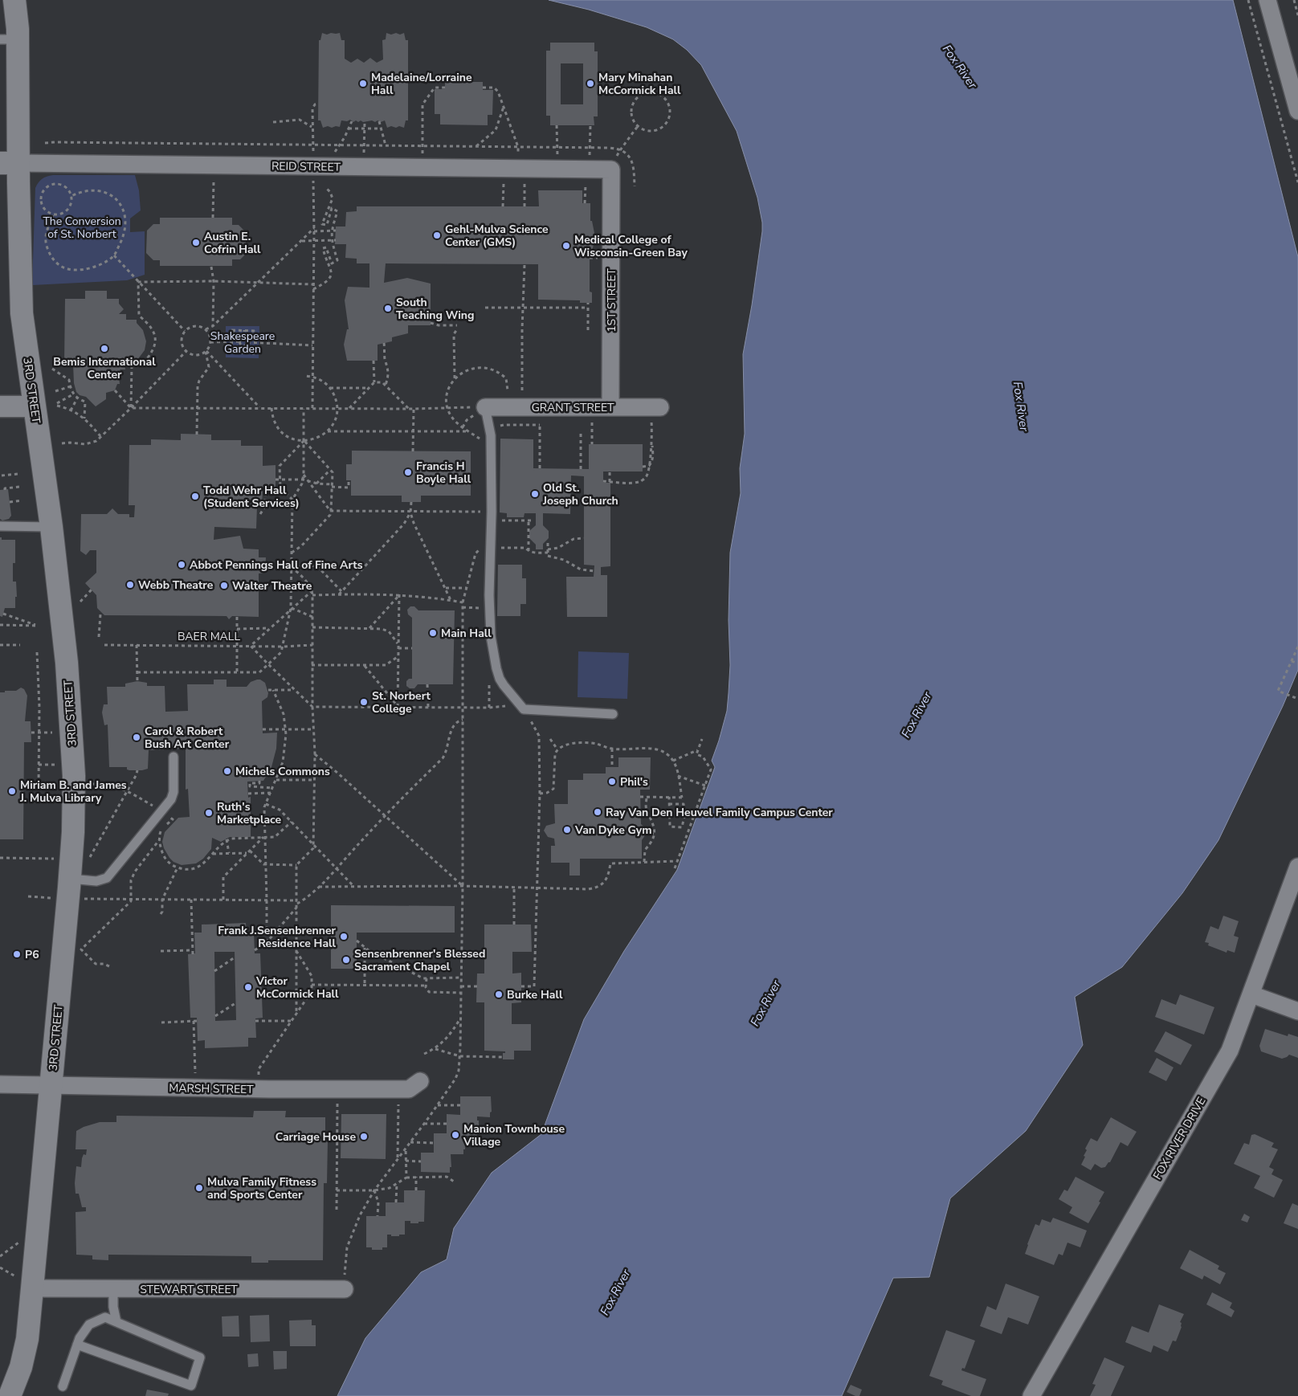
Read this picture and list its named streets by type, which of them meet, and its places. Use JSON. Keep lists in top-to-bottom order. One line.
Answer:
{"streets":{"main road":["3RD STREET"],"street":["REID STREET","1ST STREET","GRANT STREET","MARSH STREET","FOX RIVER DRIVE","STEWART STREET"],"path":["BAER MALL"]},"crossings":[["REID STREET","1ST STREET"],["REID STREET","3RD STREET"],["1ST STREET","GRANT STREET"],["3RD STREET","MARSH STREET"],["3RD STREET","STEWART STREET"]],"water":["Fox River"],"parks":["The Conversion of St. Norbert","Shakespeare Garden"],"places":["Madelaine/Lorraine Hall","Mary Minahan McCormick Hall","Gehl-Mulva Science Center (GMS)","Austin E. Cofrin Hall","Medical College of Wisconsin-Green Bay","South Teaching Wing","Bemis International Center","Francis H Boyle Hall","Old St. Joseph Church","Todd Wehr Hall (Student Services)","Abbot Pennings Hall of Fine Arts","Webb Theatre","Walter Theatre","Main Hall","St. Norbert College","Carol & Robert Bush Art Center","Michels Commons","Phil's","Miriam B. and James J. Mulva Library","Ray Van Den Heuvel Family Campus Center","Ruth's Marketplace","Van Dyke Gym","Frank J.Sensenbrenner Residence Hall","P6","Sensenbrenner's Blessed Sacrament Chapel","Victor McCormick Hall","Burke Hall","Manion Townhouse Village","Carriage House","Mulva Family Fitness and Sports Center"]}
